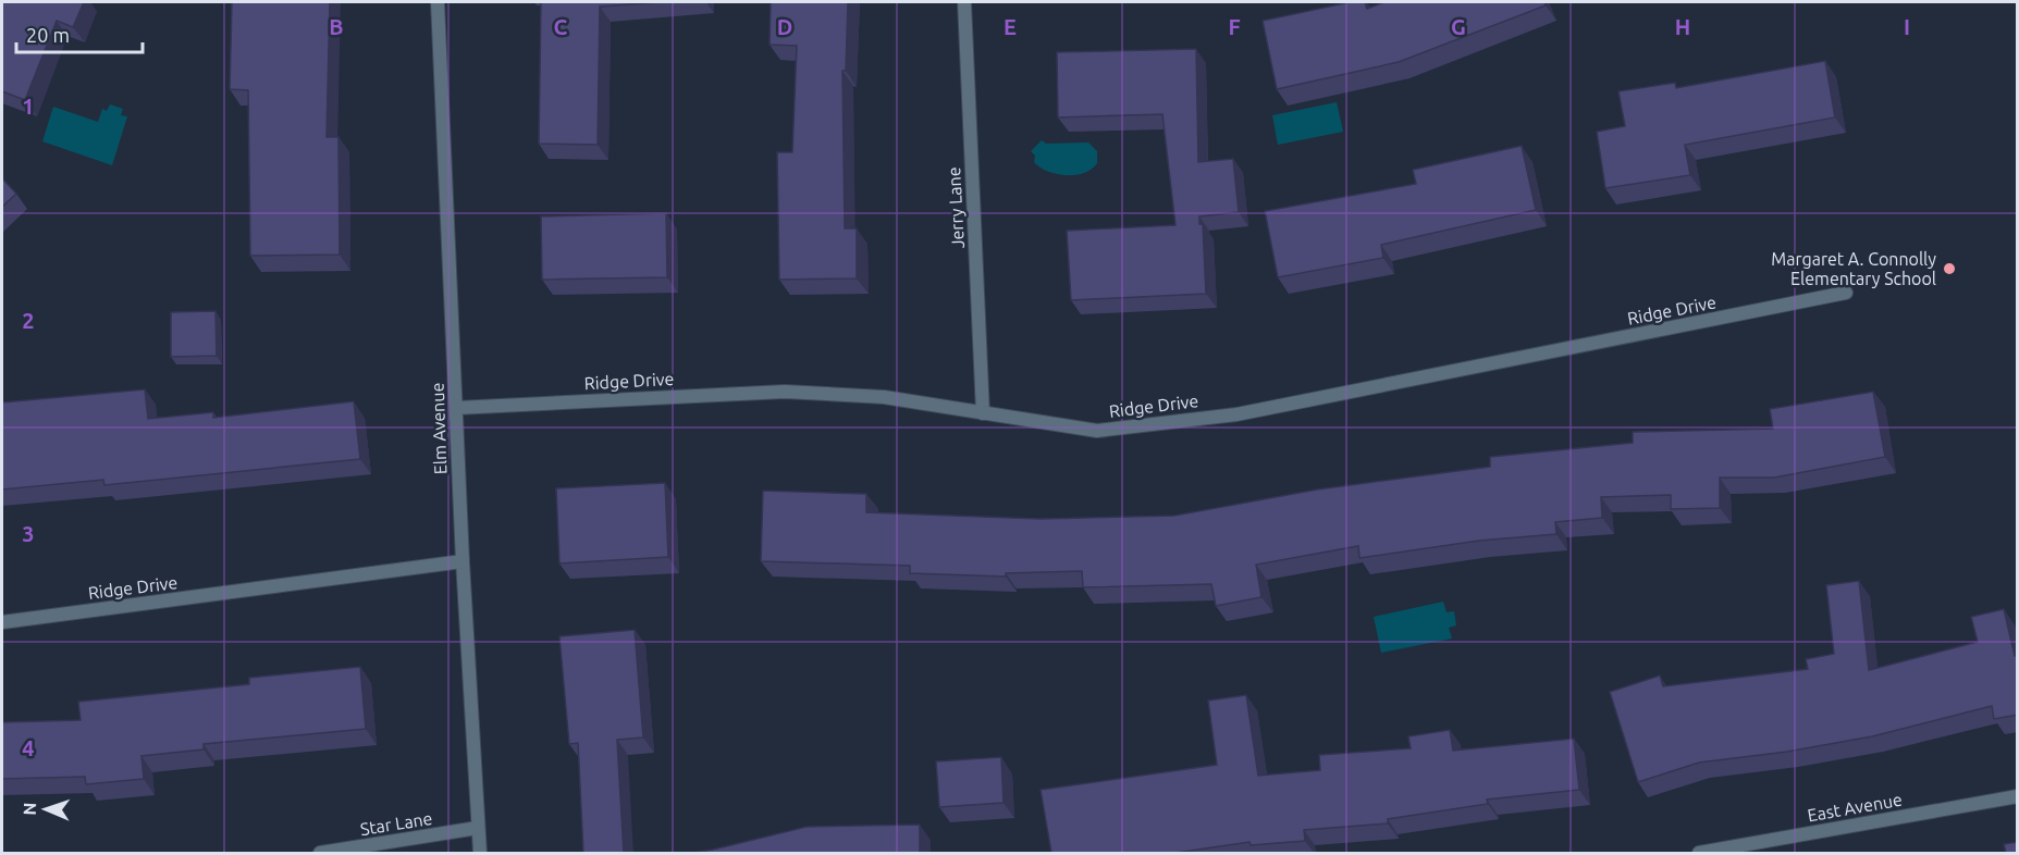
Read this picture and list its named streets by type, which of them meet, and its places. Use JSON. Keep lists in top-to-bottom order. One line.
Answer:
{"streets":{"street":["Jerry Lane","Ridge Drive","Elm Avenue","East Avenue","Star Lane"]},"crossings":[["Jerry Lane","Ridge Drive"],["Ridge Drive","Elm Avenue"],["Elm Avenue","Star Lane"]],"places":["Margaret A. Connolly Elementary School"],"scale_bar":"20 m","north":"left","grid":{"columns":["B","C","D","E","F","G","H","I"],"rows":["1","2","3","4"]}}
